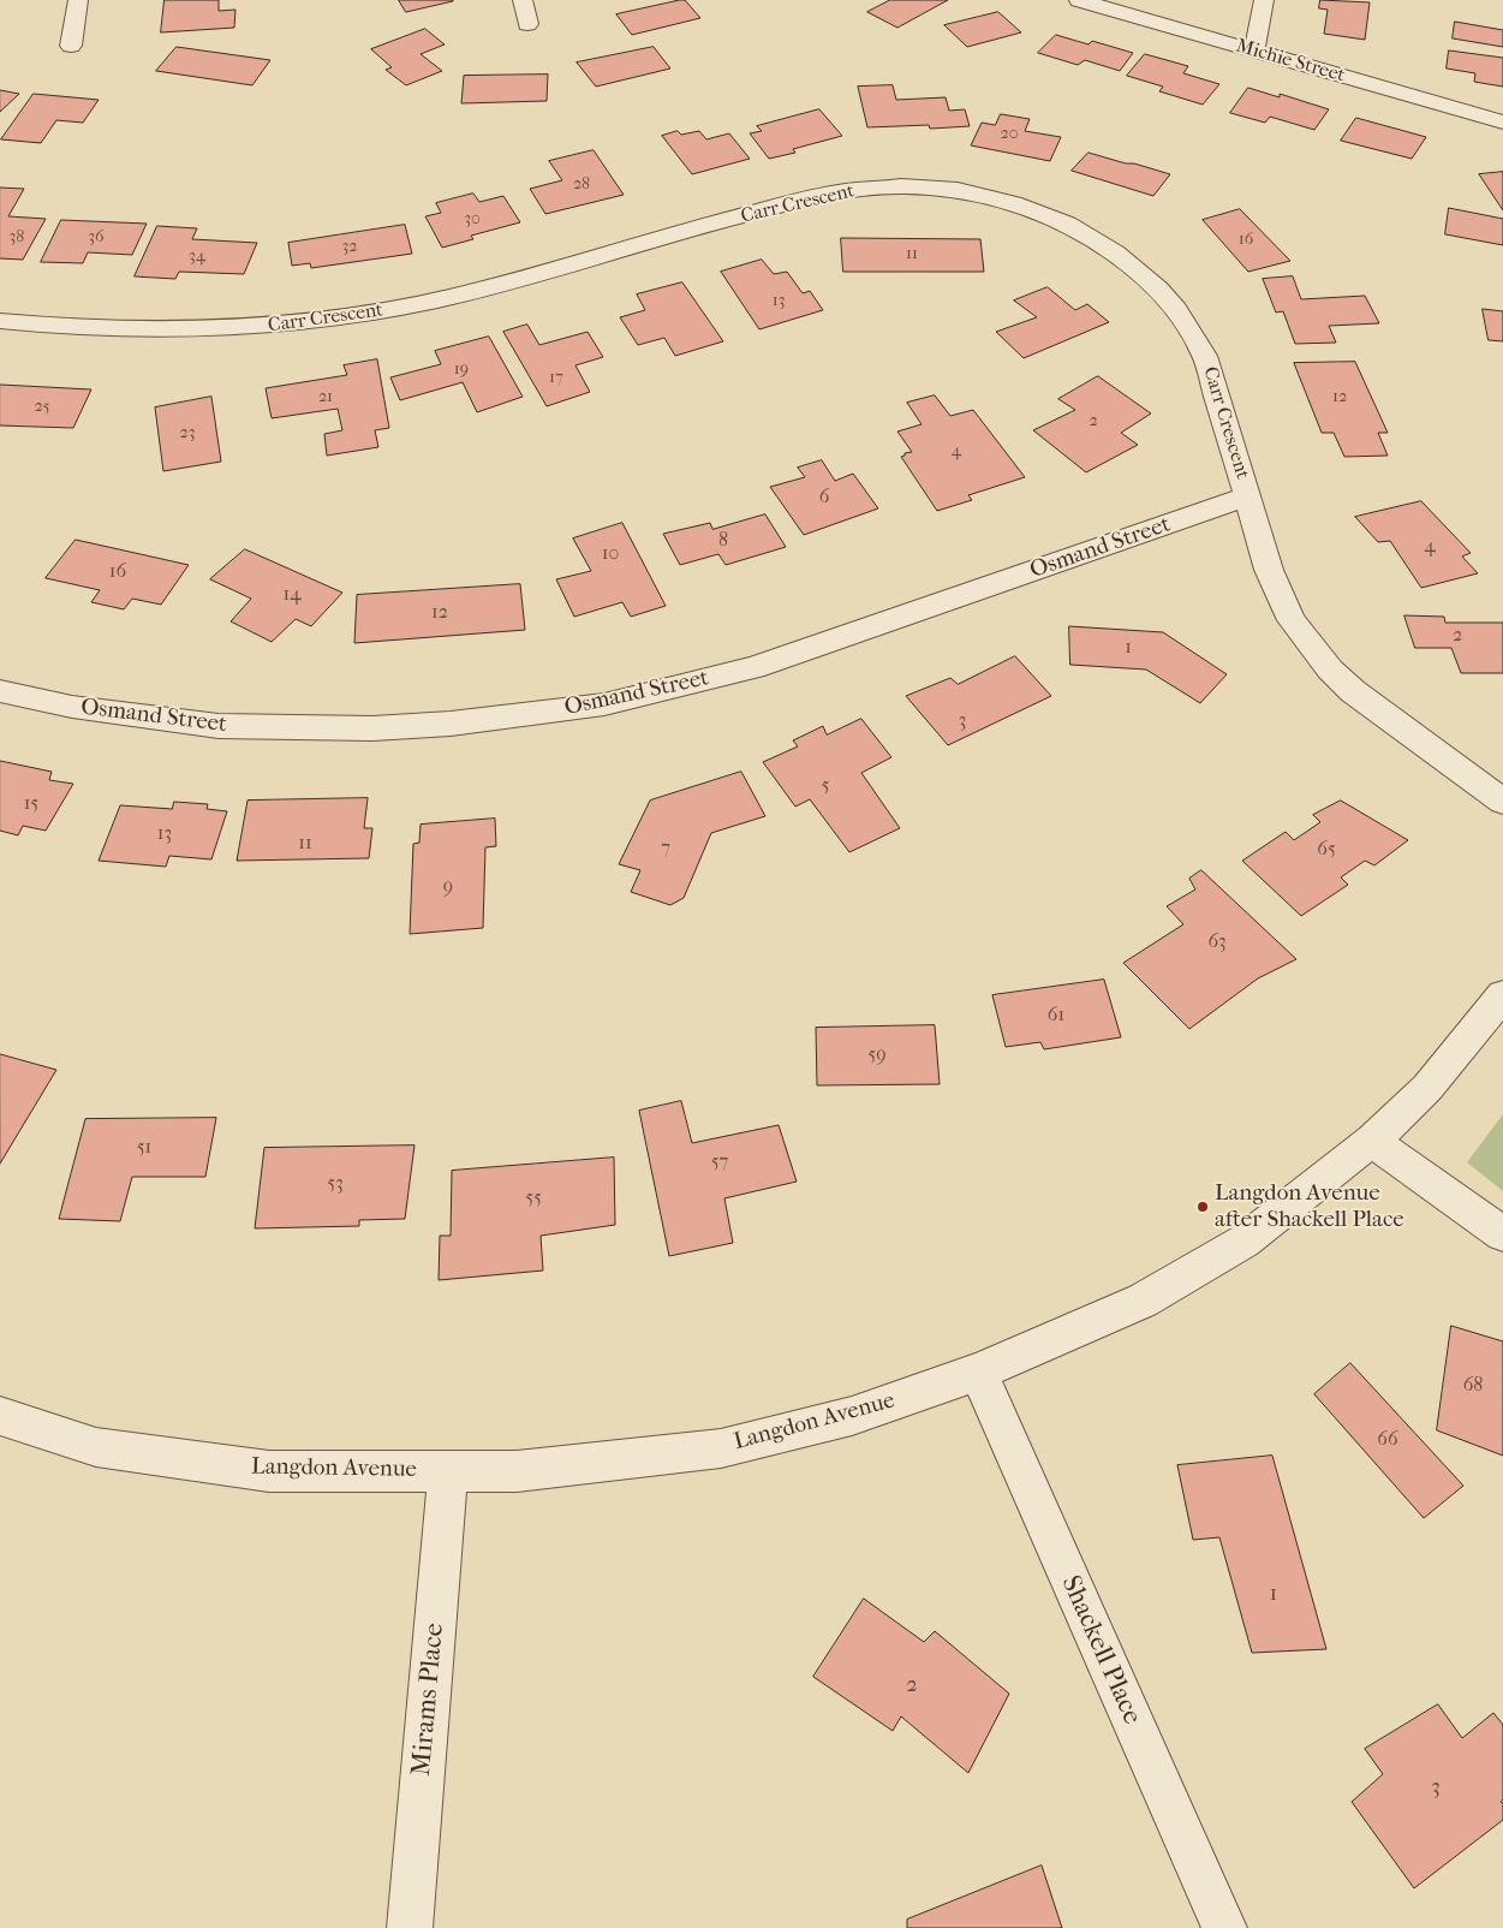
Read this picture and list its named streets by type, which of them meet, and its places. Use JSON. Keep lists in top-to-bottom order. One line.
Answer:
{"streets":{"street":["Michie Street","Carr Crescent","Osmand Street","Langdon Avenue","Shackell Place","Mirams Place"]},"crossings":[["Carr Crescent","Osmand Street"],["Langdon Avenue","Shackell Place"],["Langdon Avenue","Mirams Place"]],"places":["Langdon Avenue after Shackell Place"],"house_numbers":["20","28","30","38","36","16","32","11","34","13","19","17","21","12","25","2","23","4","6","8","4","10","16","14","12","2","1","3","5","15","13","11","7","65","9","63","61","59","51","57","53","55","68","66","1","2","3"]}
